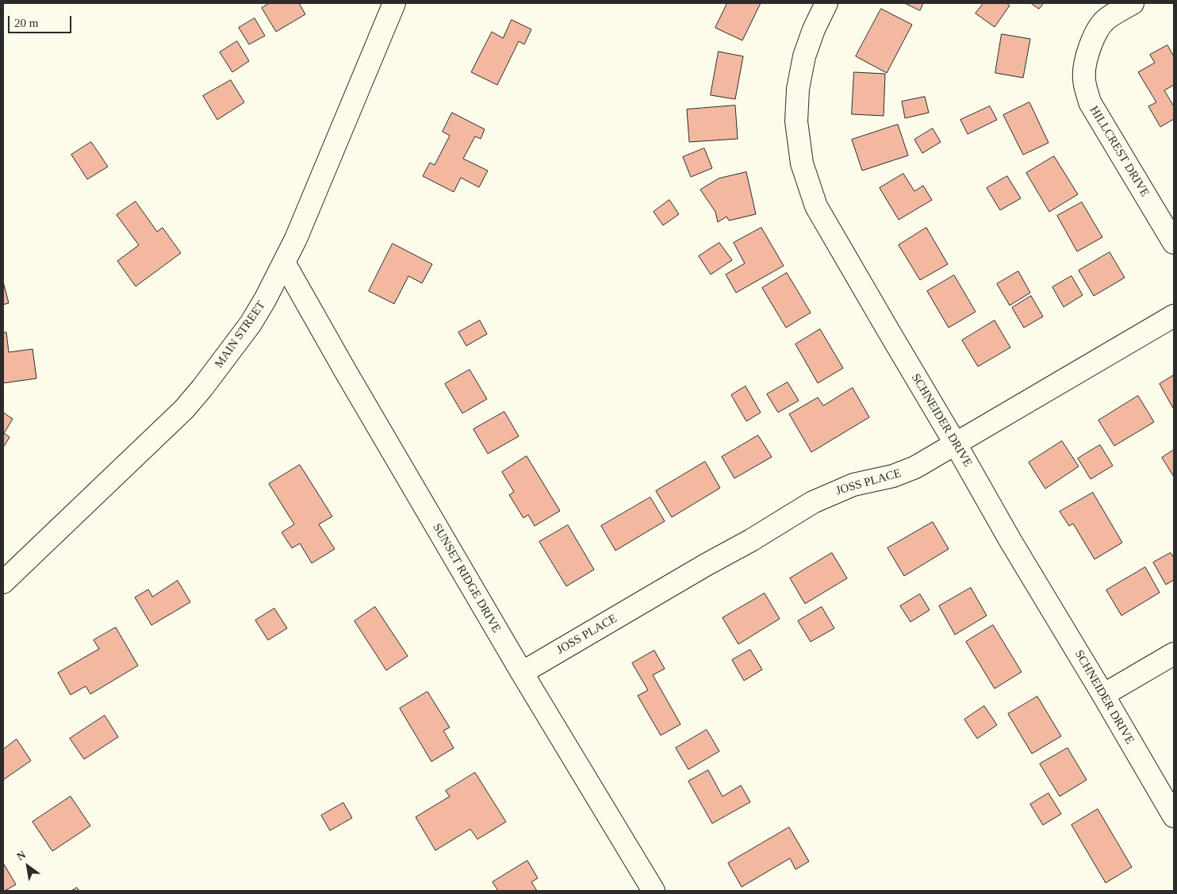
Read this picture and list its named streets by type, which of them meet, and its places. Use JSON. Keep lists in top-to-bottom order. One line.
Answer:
{"streets":{"street":["HILLCREST DRIVE","MAIN STREET","SCHNEIDER DRIVE","JOSS PLACE","SUNSET RIDGE DRIVE"]},"crossings":[["MAIN STREET","SUNSET RIDGE DRIVE"],["SCHNEIDER DRIVE","JOSS PLACE"],["JOSS PLACE","SUNSET RIDGE DRIVE"]],"scale_bar":"20 m","north":"top left"}
